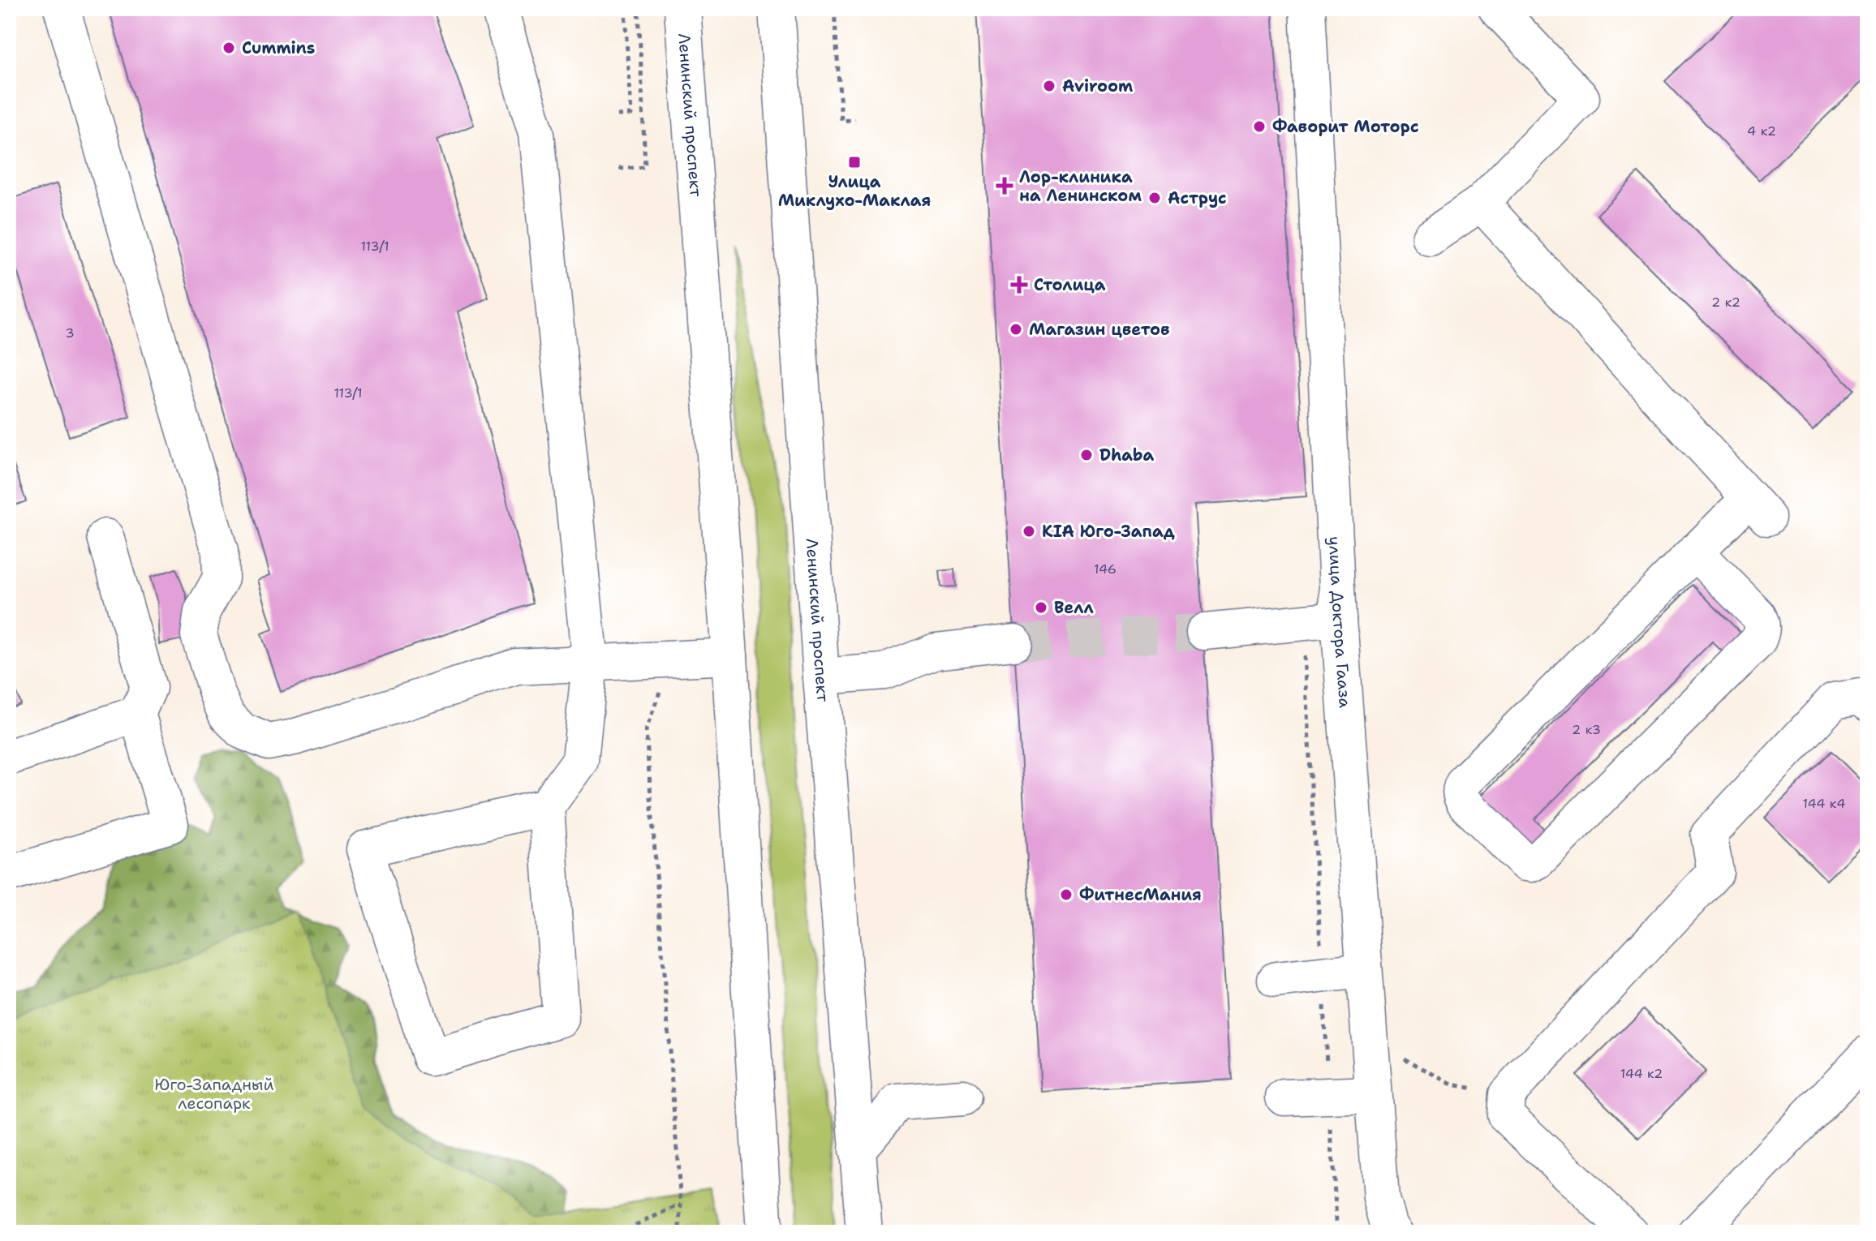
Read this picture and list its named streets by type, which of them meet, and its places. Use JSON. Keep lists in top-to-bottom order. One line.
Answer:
{"streets":{"main road":["Ленинский проспект","улица Доктора Гааза"]},"parks":["Юго-Западный лесопарк"],"places":{"other":["Cummins","Aviroom","Фаворит Моторс","Аструс","Магазин цветов","Dhaba","KIA Юго-Запад","Велл","ФитнесМания"],"transit":["Улица Миклухо-Маклая"],"health":["Лор-клиника на Ленинском","Столица"]},"house_numbers":["4 к2","113/1","2 к2","3","113/1","146","2 к3","144 к4","144 к2"]}
